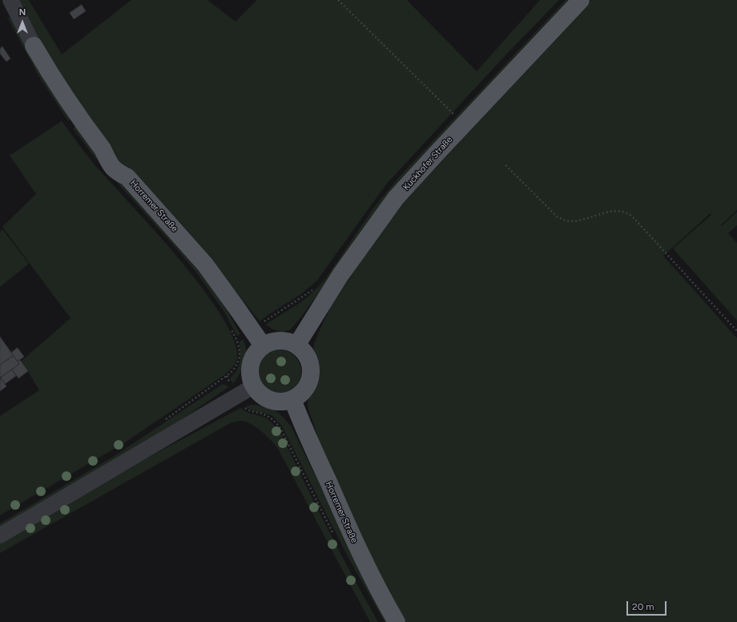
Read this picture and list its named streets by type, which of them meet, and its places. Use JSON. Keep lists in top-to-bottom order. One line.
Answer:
{"streets":{"main road":["Kuckhofer Straße","Horremer Straße"]},"crossings":[["Kuckhofer Straße","Horremer Straße"]],"scale_bar":"20 m","north":"top"}
